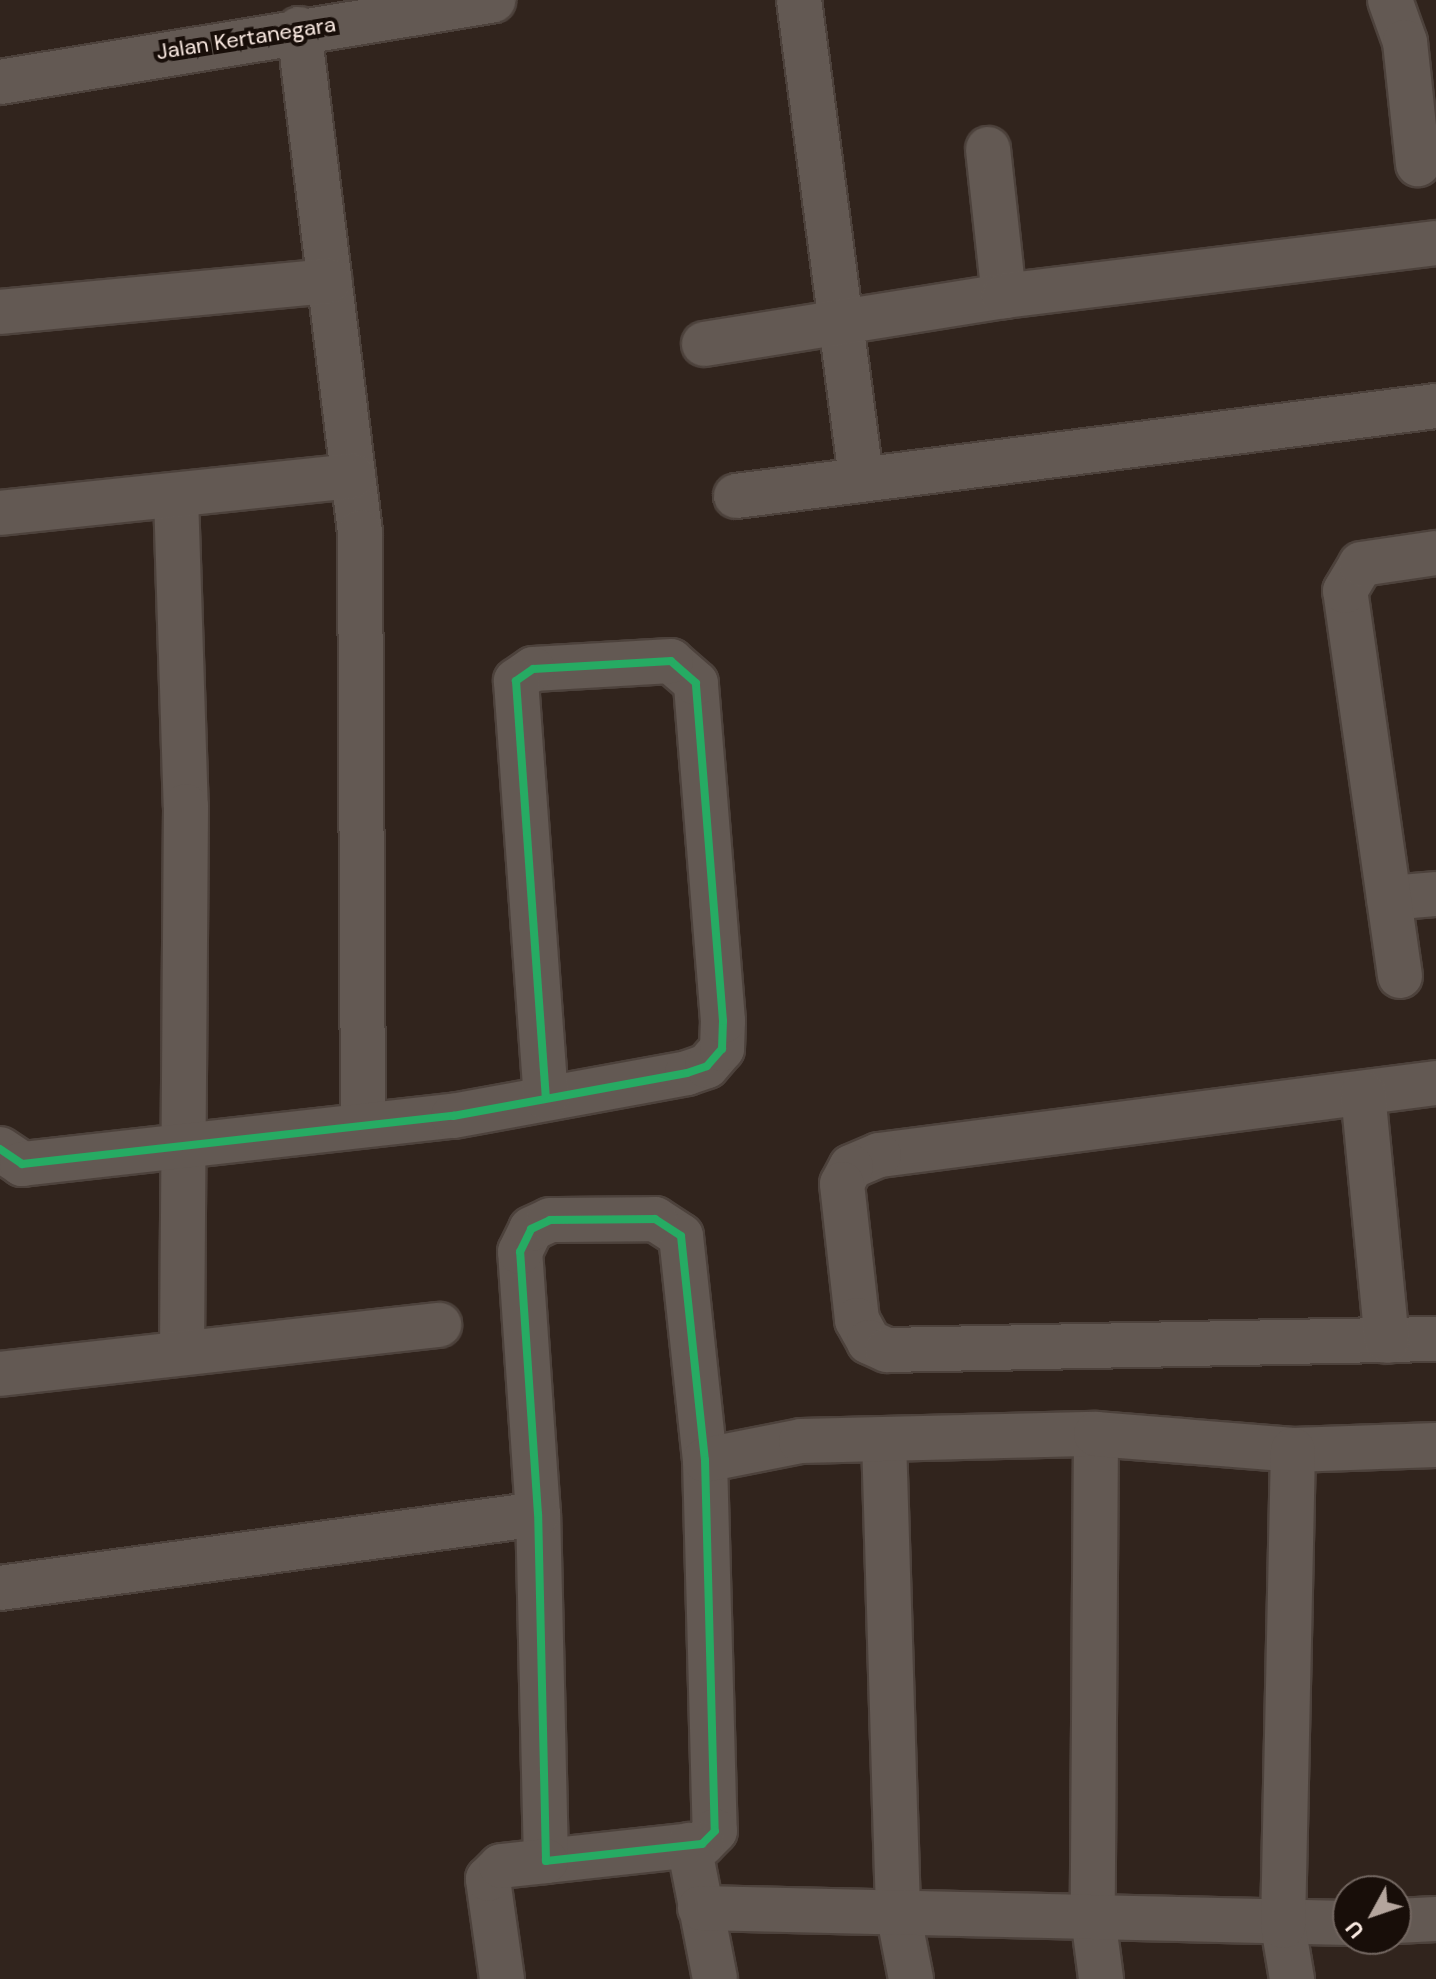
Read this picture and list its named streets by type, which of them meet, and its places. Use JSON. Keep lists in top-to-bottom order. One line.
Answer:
{"streets":{"street":["Jalan Kertanegara"]},"north":"bottom left"}
